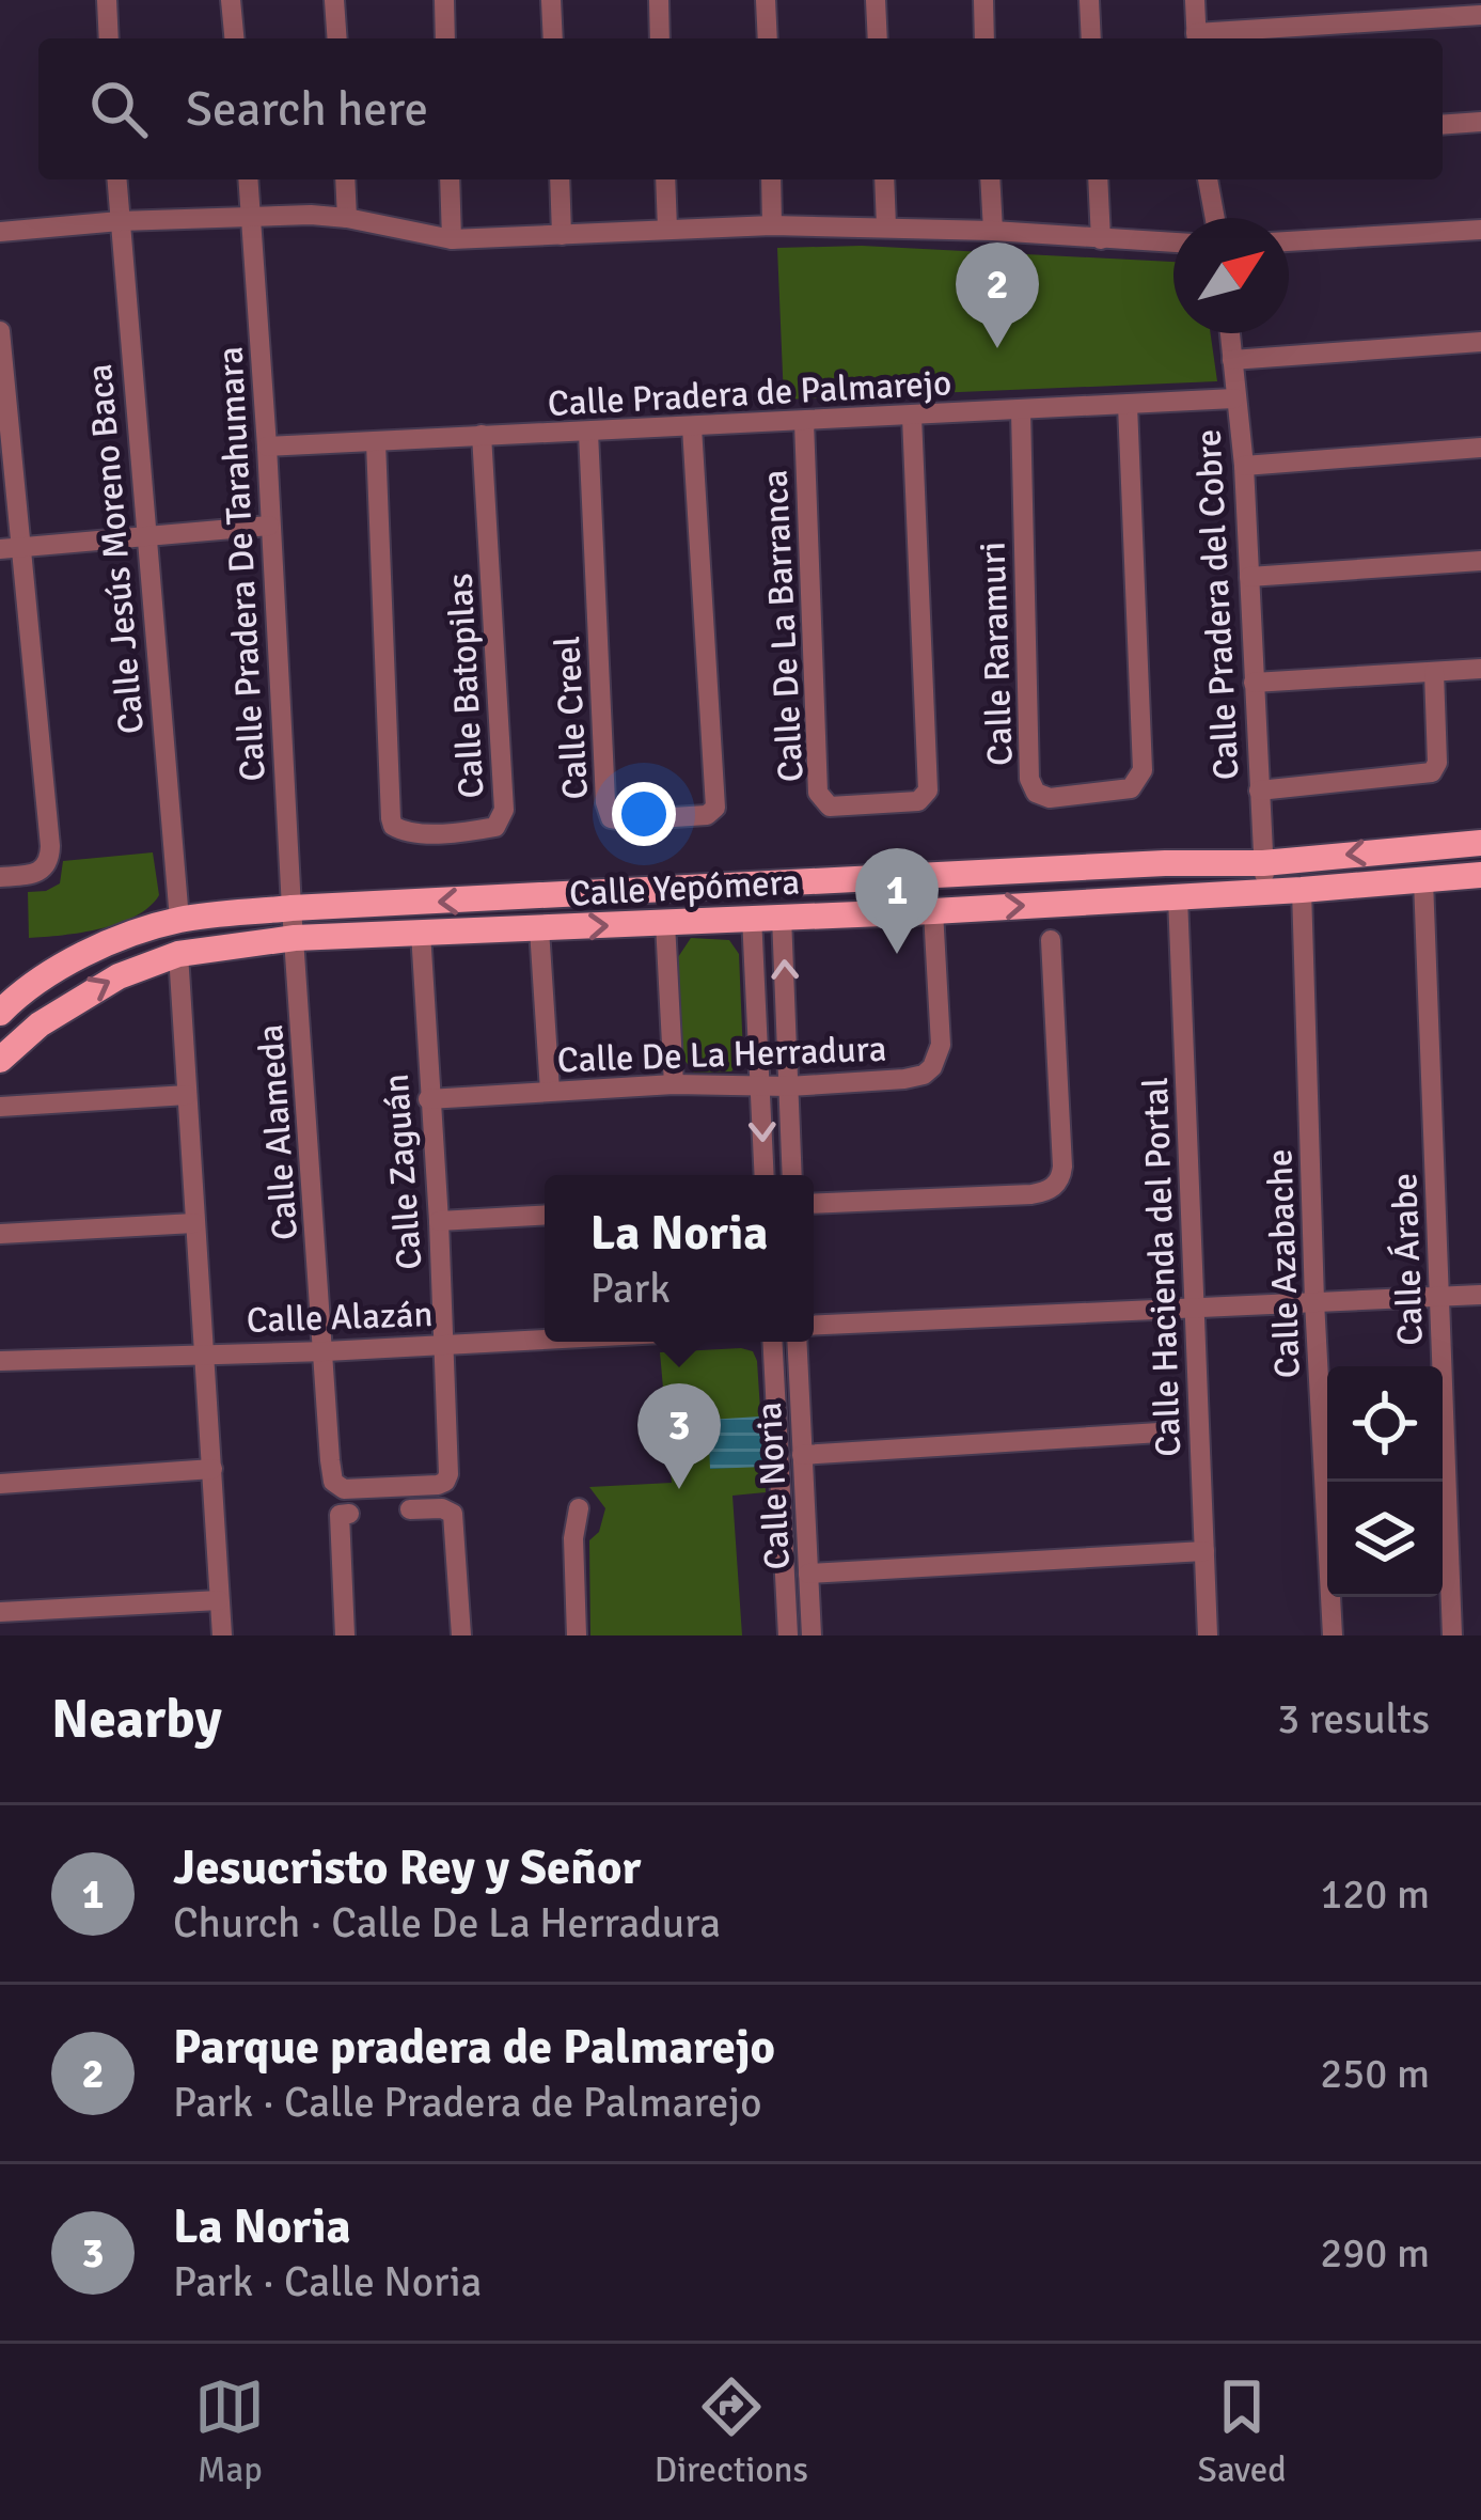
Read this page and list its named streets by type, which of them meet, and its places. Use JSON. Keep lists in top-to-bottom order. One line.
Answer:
{"streets":{"main road":["Calle Yepómera"],"street":["Calle Pradera de Palmarejo","Calle Jesús Moreno Baca","Calle Pradera De Tarahumara","Calle Pradera del Cobre","Calle De La Barranca","Calle Raramuri","Calle Batopilas","Calle Creel","Calle De La Herradura","Calle Alameda","Calle Zaguán","Calle Árabe","Calle Azabache","Calle Hacienda del Portal","Calle Alazán","Calle Noria"]},"crossings":[["Calle Pradera de Palmarejo","Calle Pradera De Tarahumara"],["Calle Pradera de Palmarejo","Calle Pradera del Cobre"],["Calle Pradera de Palmarejo","Calle De La Barranca"],["Calle Pradera de Palmarejo","Calle Raramuri"],["Calle Pradera de Palmarejo","Calle Batopilas"],["Calle Pradera de Palmarejo","Calle Creel"],["Calle Jesús Moreno Baca","Calle Yepómera"],["Calle Pradera De Tarahumara","Calle Yepómera"],["Calle Pradera De Tarahumara","Calle Alameda"],["Calle Pradera del Cobre","Calle Yepómera"],["Calle Yepómera","Calle De La Herradura"],["Calle Yepómera","Calle Alameda"],["Calle Yepómera","Calle Zaguán"],["Calle Yepómera","Calle Árabe"],["Calle Yepómera","Calle Azabache"],["Calle Yepómera","Calle Hacienda del Portal"],["Calle De La Herradura","Calle Zaguán"],["Calle Alameda","Calle Zaguán"],["Calle Alameda","Calle Alazán"],["Calle Zaguán","Calle Alazán"]],"north":"top right","page":{"search":"Search here","pins":["2","1","3"],"popup":["La Noria","Park"],"heading":["Nearby","3 results"],"list":[{"mark":"1","name":"Jesucristo Rey y Señor","note":"Church · Calle De La Herradura","value":"120 m"},{"mark":"2","name":"Parque pradera de Palmarejo","note":"Park · Calle Pradera de Palmarejo","value":"250 m"},{"mark":"3","name":"La Noria","note":"Park · Calle Noria","value":"290 m"}],"nav":["Map","Directions","Saved"]}}
